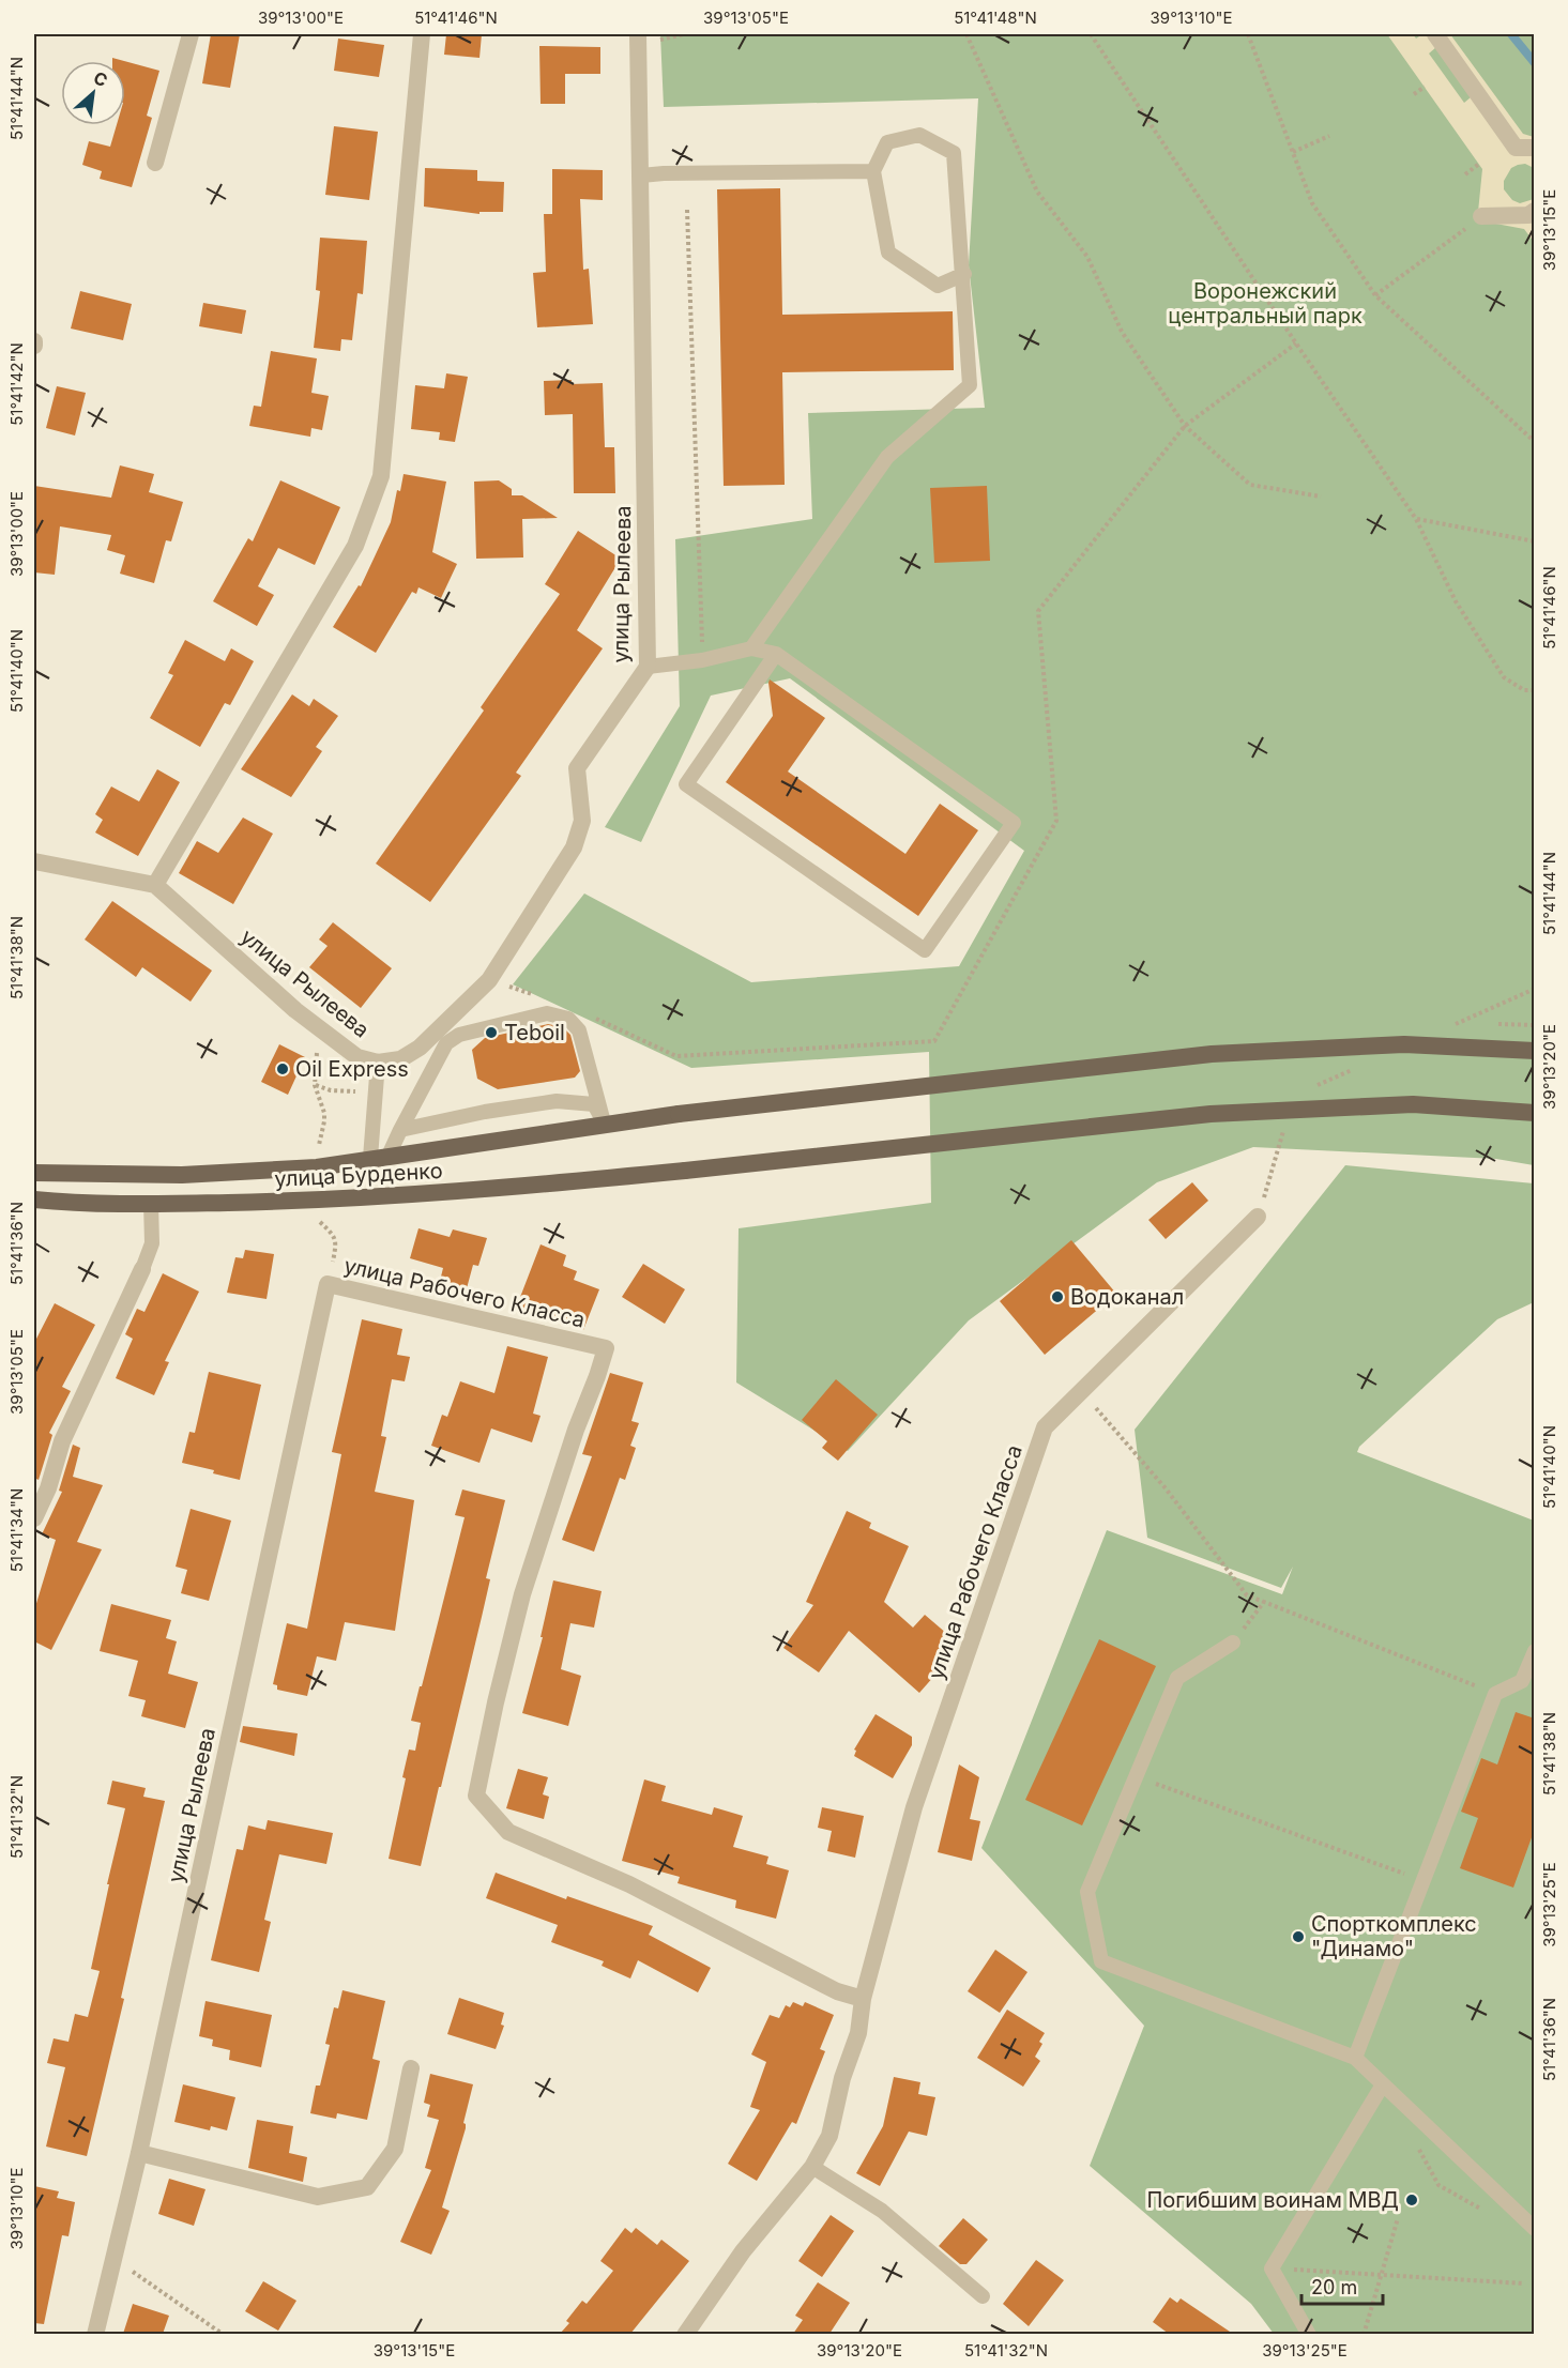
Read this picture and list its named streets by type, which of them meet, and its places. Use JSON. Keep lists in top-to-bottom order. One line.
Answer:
{"streets":{"main road":["улица Бурденко"],"street":["улица Рылеева","улица Рабочего Класса"]},"crossings":[["улица Рылеева","улица Рабочего Класса"]],"parks":["Воронежский центральный парк"],"places":["Teboil","Oil Express","Водоканал","Спорткомплекс \"Динамо\"","Погибшим воинам МВД"],"scale_bar":"20 m","north":"top right","coordinates":["39°13'00\"E","51°41'46\"N","39°13'05\"E","51°41'48\"N","39°13'10\"E","51°41'44\"N","39°13'15\"E","51°41'42\"N","51°41'40\"N","51°41'38\"N","39°13'20\"E","51°41'36\"N","51°41'34\"N","51°41'32\"N","39°13'25\"E"]}
